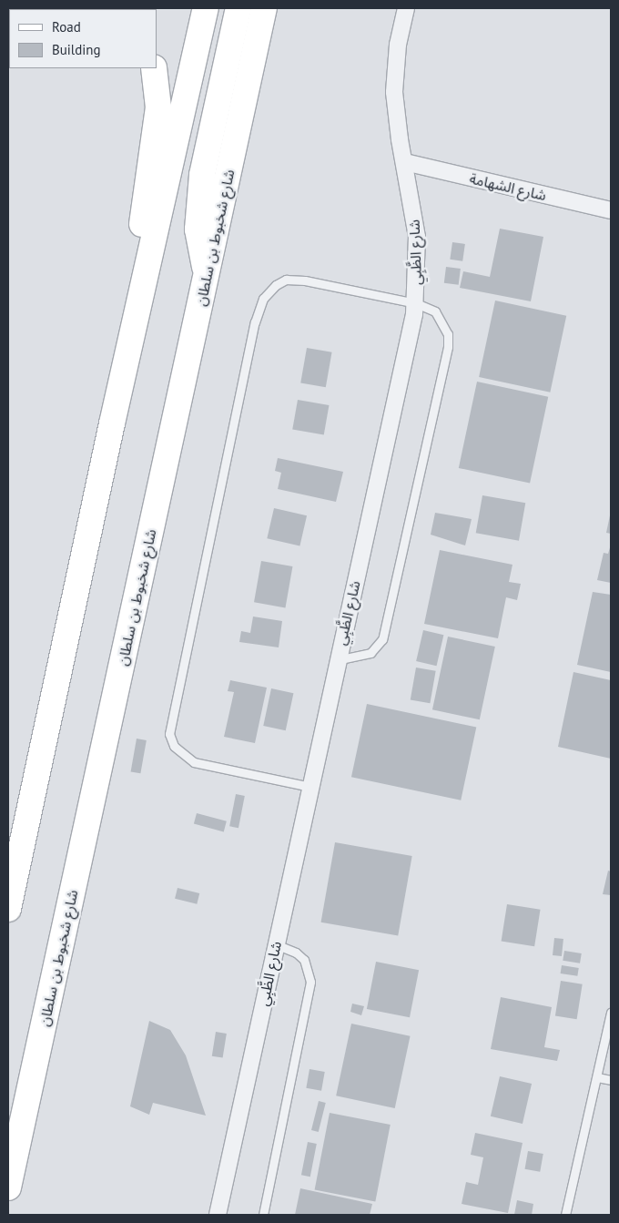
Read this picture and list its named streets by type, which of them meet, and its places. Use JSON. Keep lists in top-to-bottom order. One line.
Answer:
{"streets":{"main road":["شارع شخبوط بن سلطان"],"street":["شارع الشهامة","شارع الظَّبِي"]},"crossings":[["شارع الشهامة","شارع الظَّبِي"]],"legend":["Road","Building"]}
